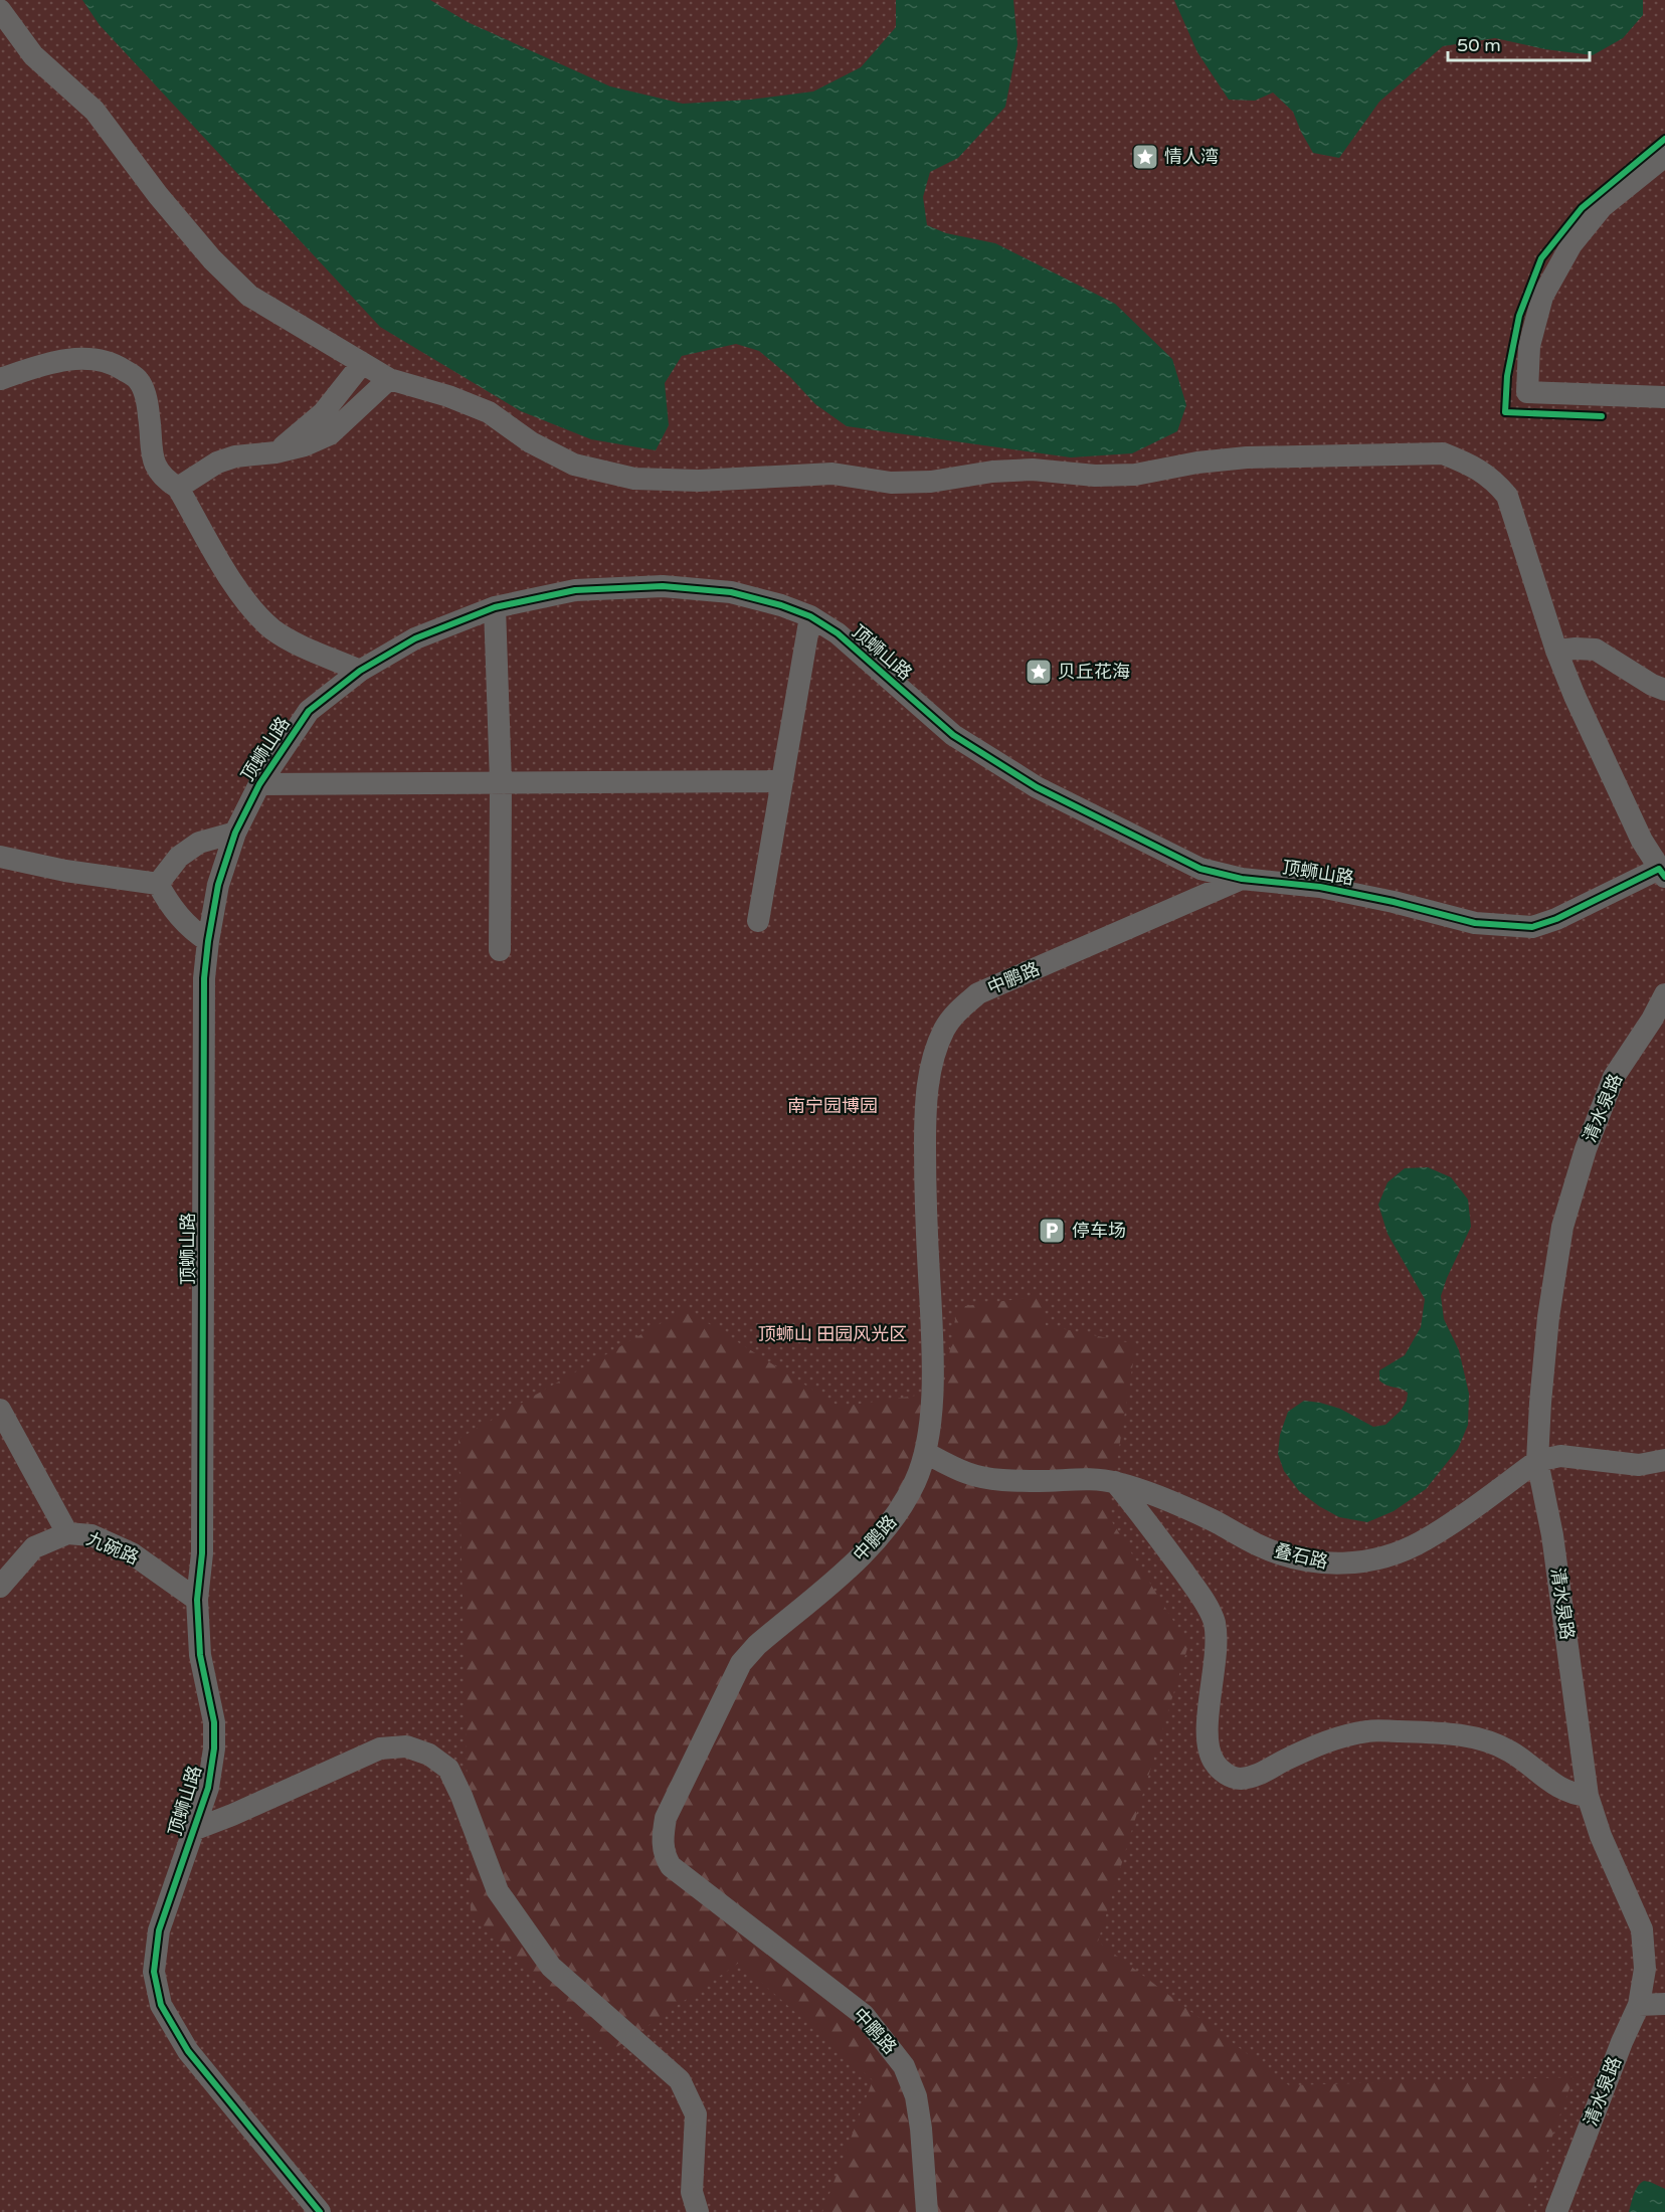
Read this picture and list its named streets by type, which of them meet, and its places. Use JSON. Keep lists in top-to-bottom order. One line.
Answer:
{"streets":{"street":["顶蛳山路","中鹏路","清水泉路","九碗路","叠石路"]},"crossings":[["顶蛳山路","中鹏路"],["顶蛳山路","九碗路"],["中鹏路","叠石路"],["清水泉路","叠石路"]],"parks":["南宁园博园","顶蛳山 田园风光区"],"places":{"place":["情人湾","贝丘花海"],"parking":["停车场"]},"scale_bar":"50 m"}
